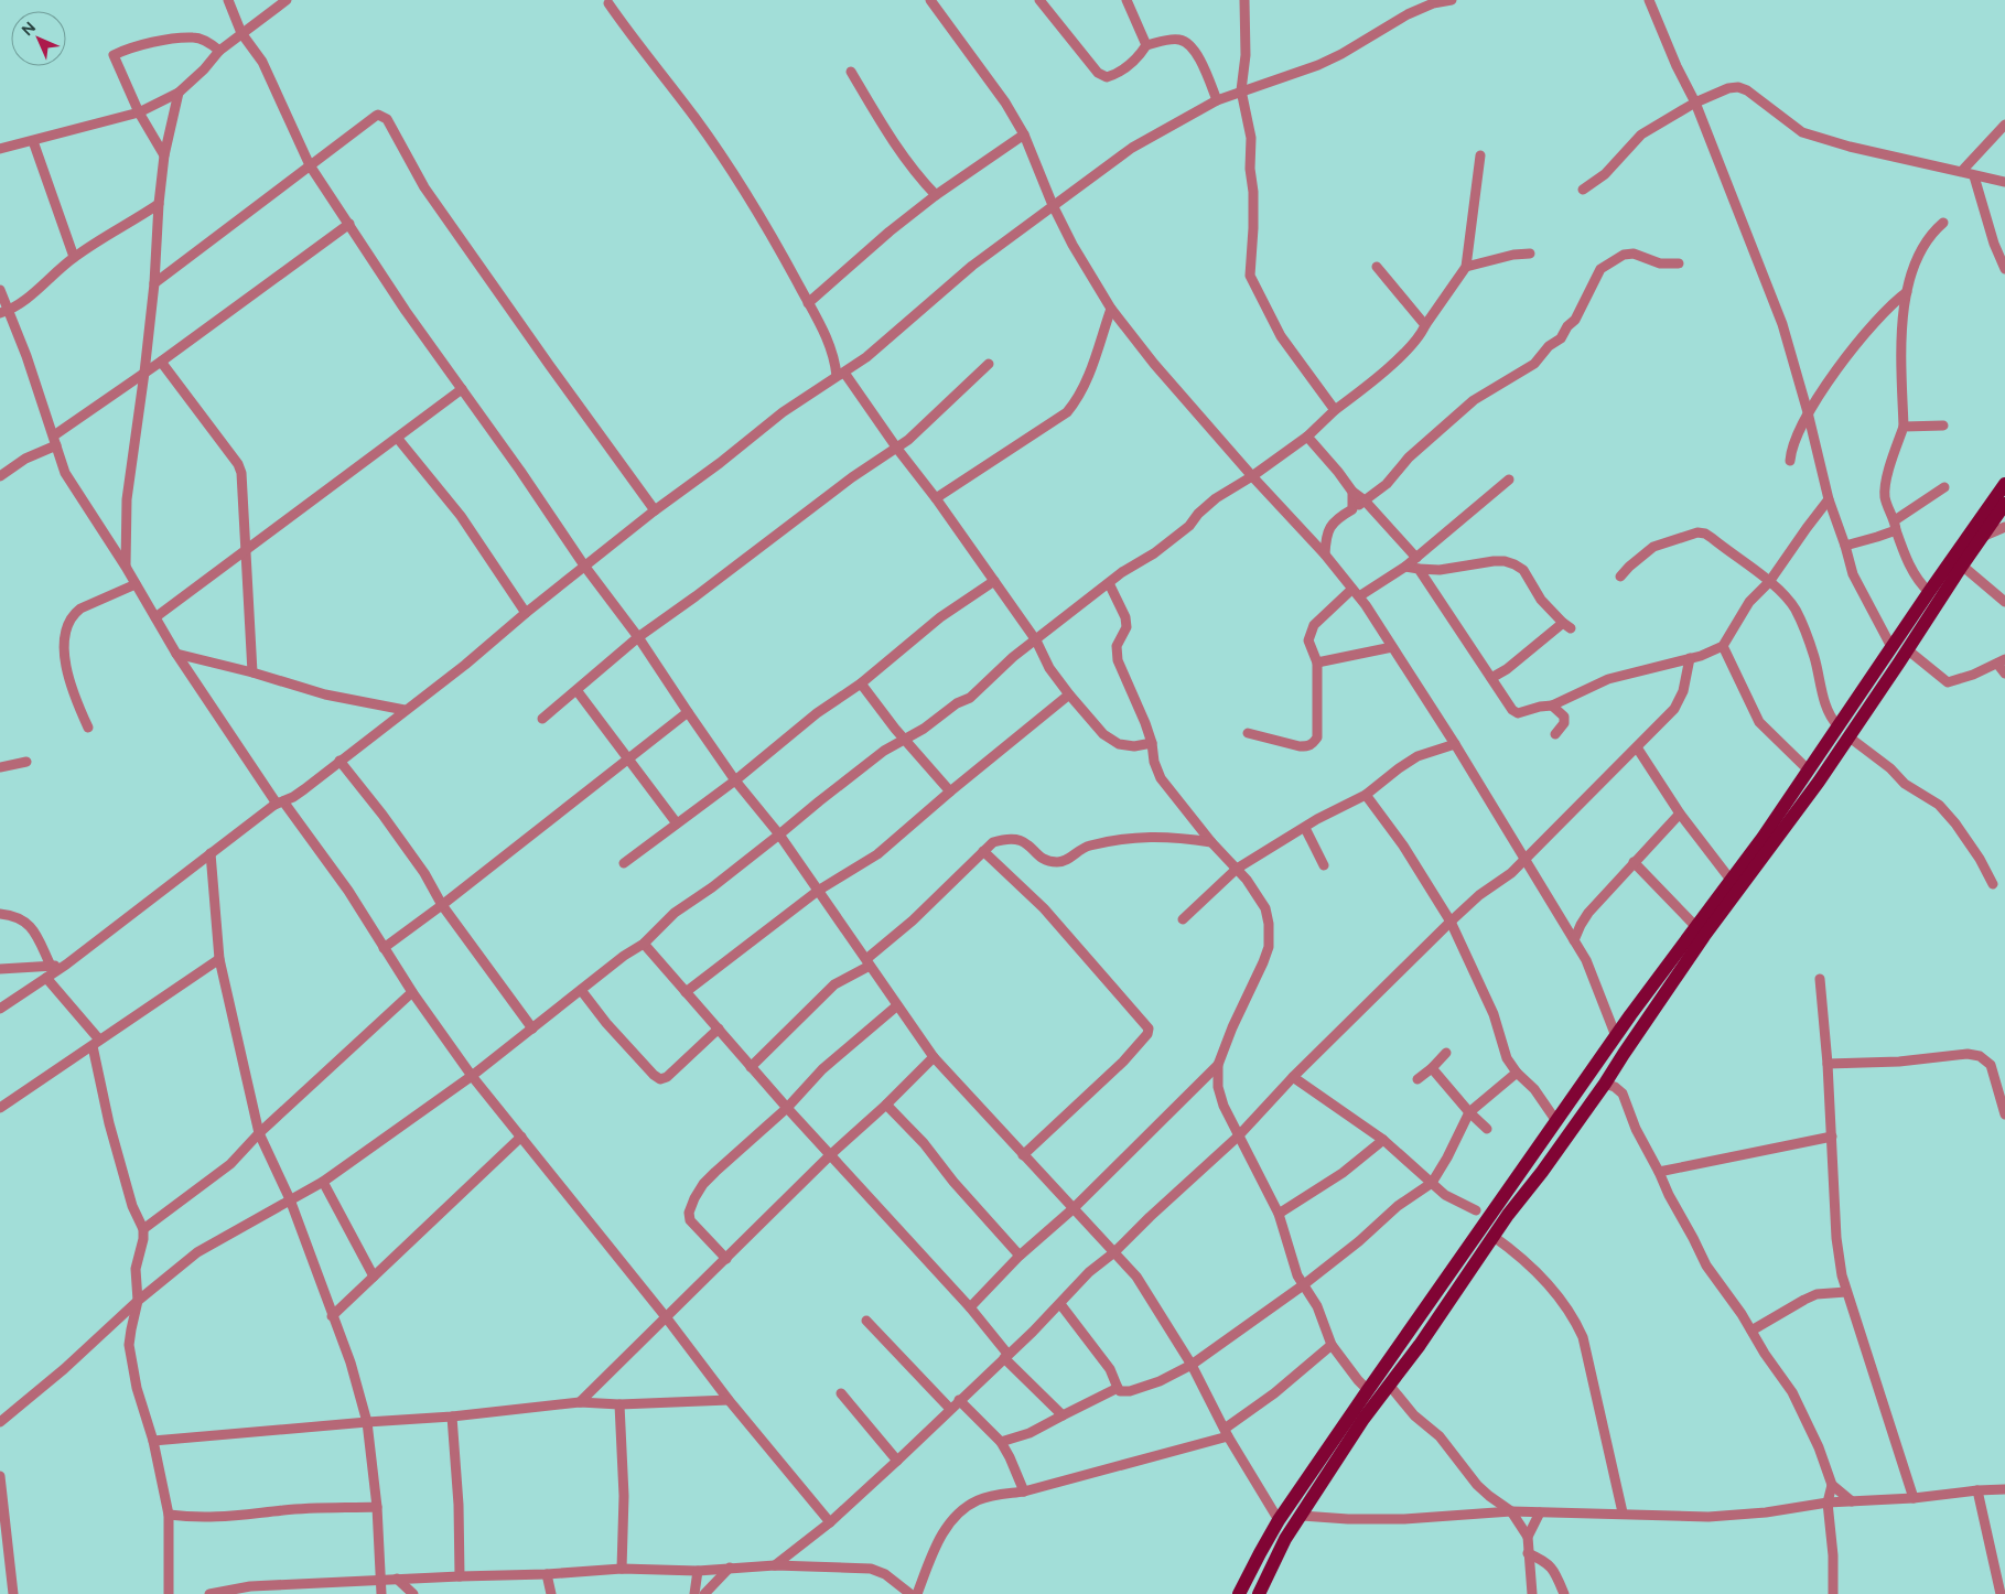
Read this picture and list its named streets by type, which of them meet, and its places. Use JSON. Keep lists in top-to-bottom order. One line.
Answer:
{"north":"top left"}
